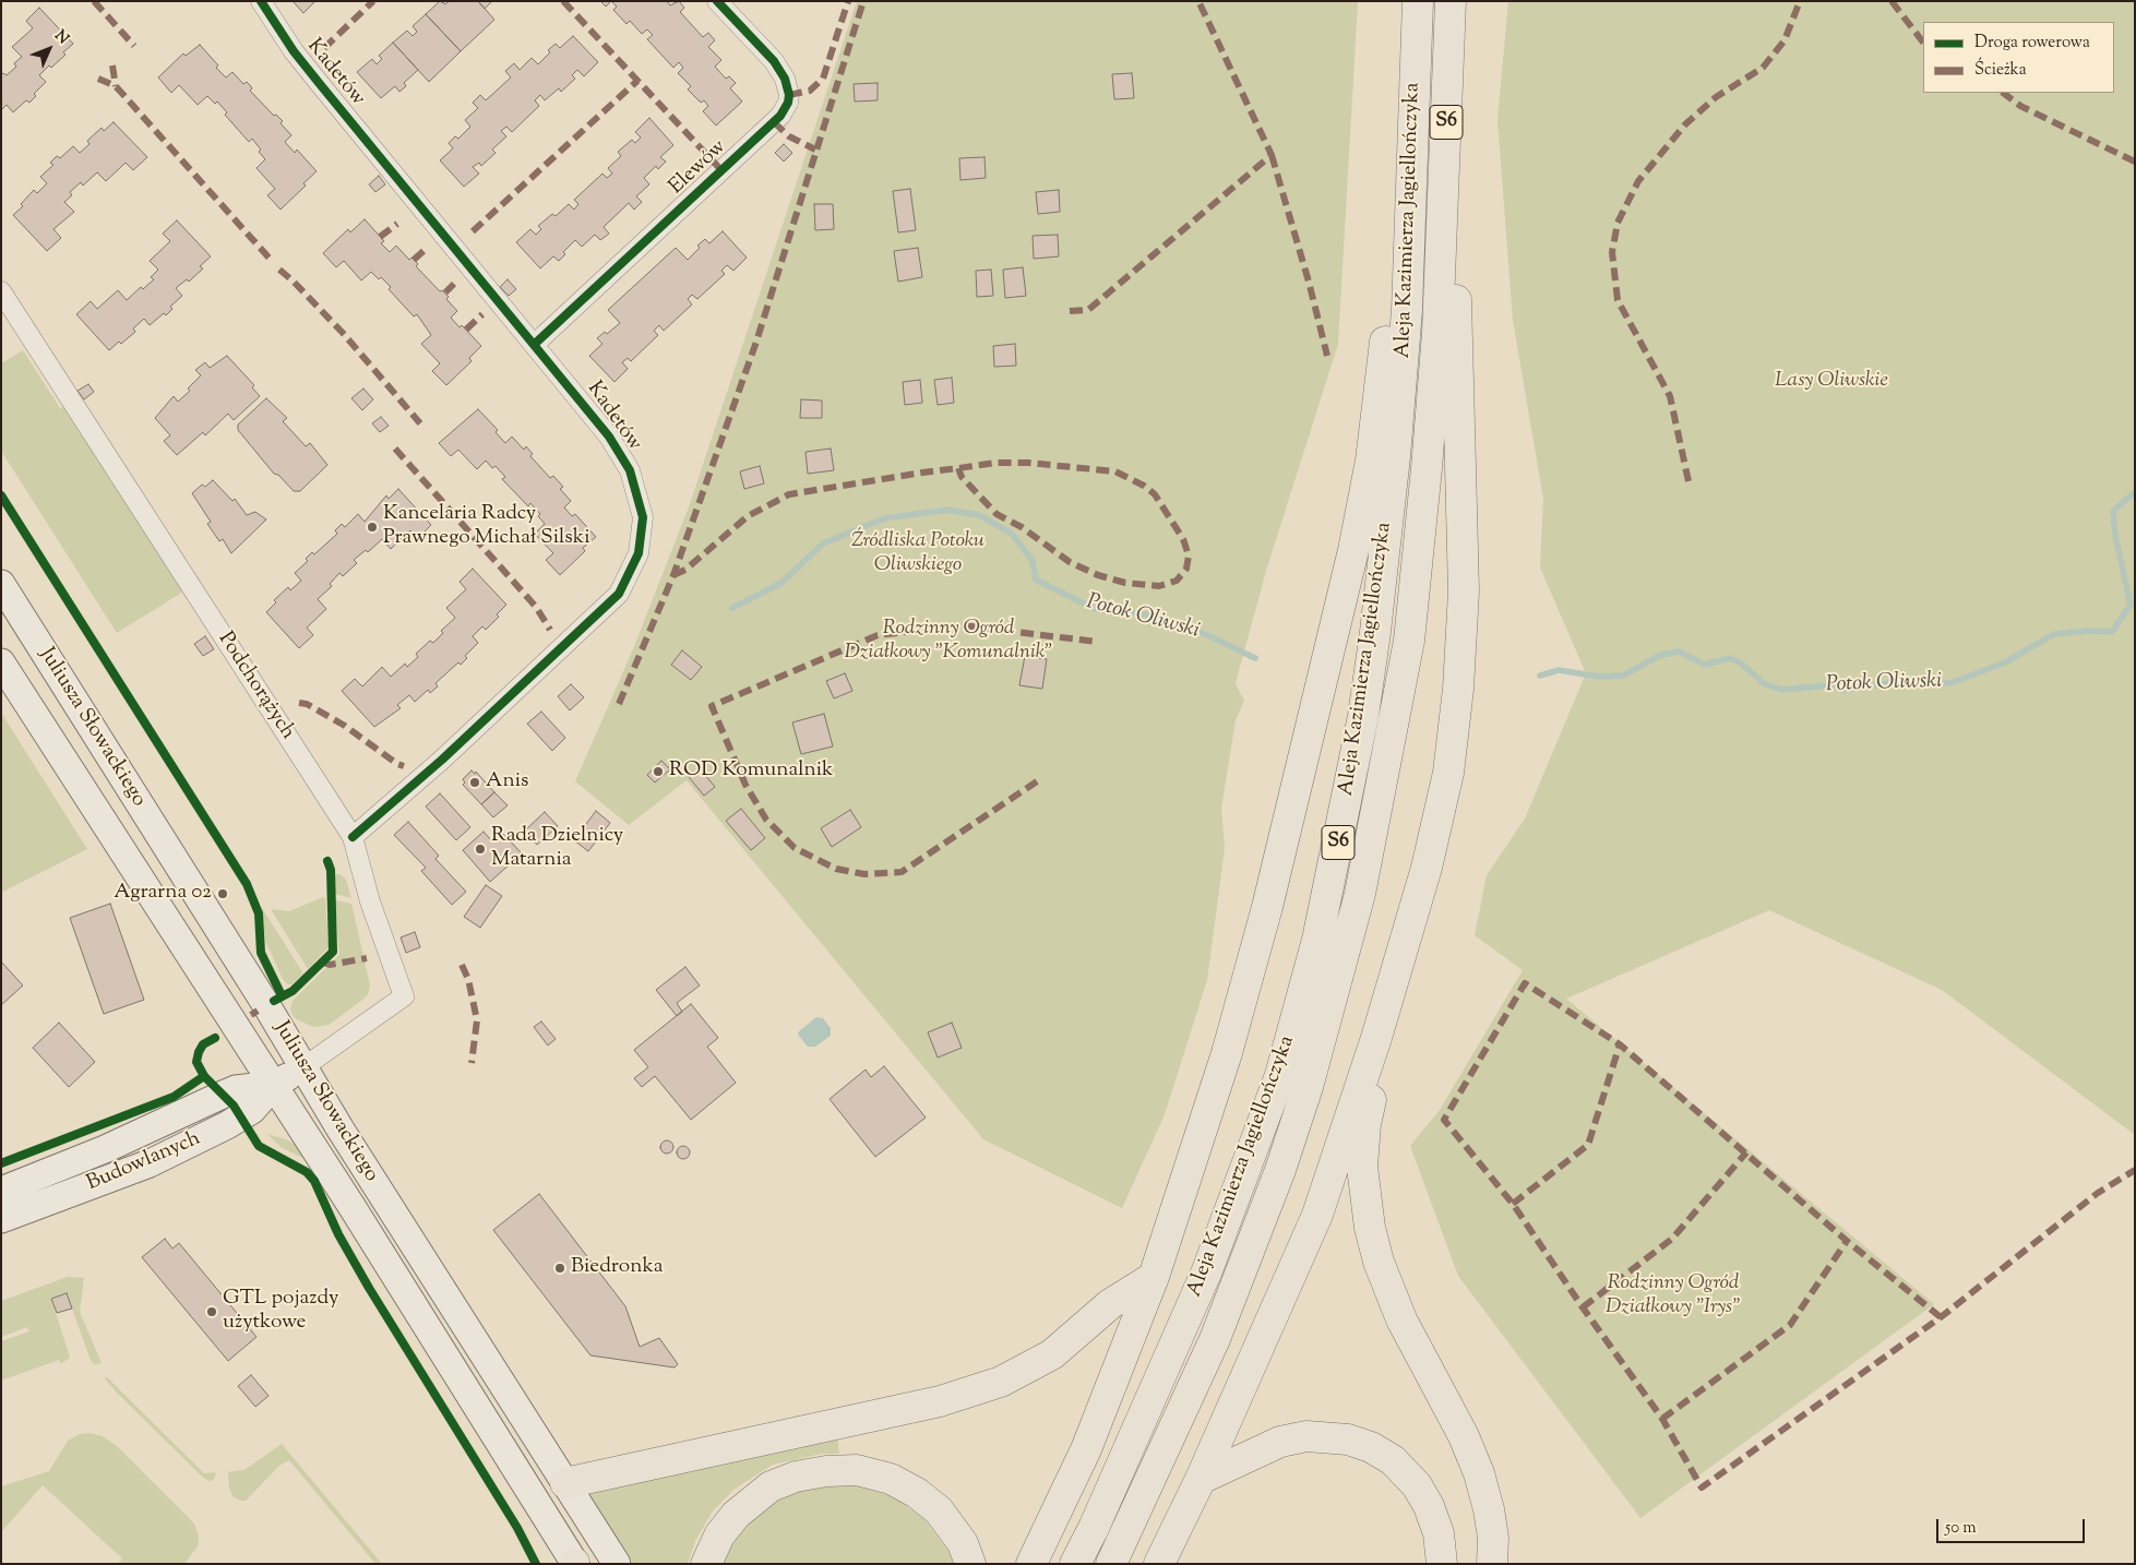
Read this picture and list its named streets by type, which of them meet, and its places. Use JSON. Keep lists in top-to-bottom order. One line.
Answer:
{"streets":{"highway":["S6","Aleja Kazimierza Jagiellończyka"],"main road":["Juliusza Słowackiego","Budowlanych"],"street":["Kadetów","Elewów","Podchorążych"]},"crossings":[["Kadetów","Elewów"],["Kadetów","Podchorążych"],["Podchorążych","Juliusza Słowackiego"],["Podchorążych","Budowlanych"],["Juliusza Słowackiego","Budowlanych"]],"water":["Potok Oliwski"],"parks":["Lasy Oliwskie","Źródliska Potoku Oliwskiego","Rodzinny Ogród Działkowy \"Komunalnik\"","Rodzinny Ogród Działkowy \"Irys\""],"places":["Kancelaria Radcy Prawnego Michał Silski","ROD Komunalnik","Anis","Rada Dzielnicy Matarnia","Agrarna 02","Biedronka","GTL pojazdy użytkowe"],"legend":["Droga rowerowa","Ścieżka"],"scale_bar":"50 m","north":"top right"}
